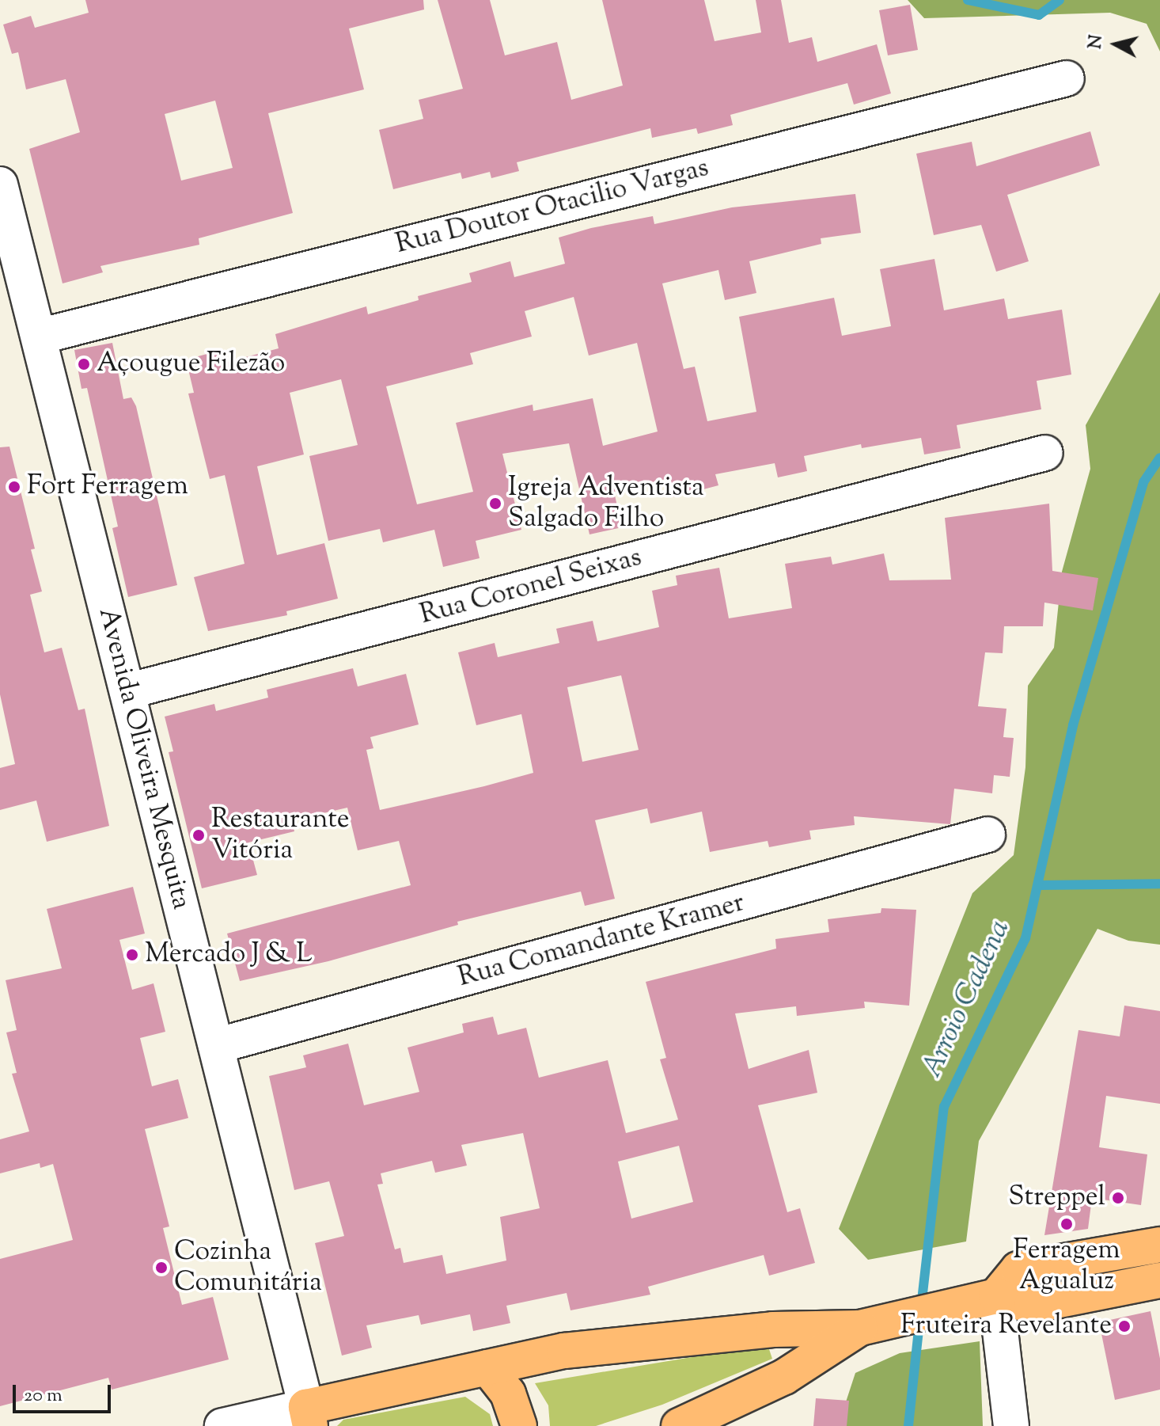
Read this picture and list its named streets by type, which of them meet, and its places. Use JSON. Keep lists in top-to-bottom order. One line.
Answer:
{"streets":{"street":["Rua Doutor Otacilio Vargas","Rua Coronel Seixas","Avenida Oliveira Mesquita","Rua Comandante Kramer"]},"crossings":[["Rua Doutor Otacilio Vargas","Avenida Oliveira Mesquita"],["Rua Coronel Seixas","Avenida Oliveira Mesquita"],["Avenida Oliveira Mesquita","Rua Comandante Kramer"]],"water":["Arroio Cadena"],"places":["Açougue Filezão","Fort Ferragem","Igreja Adventista Salgado Filho","Restaurante Vitória","Mercado J & L","Streppel","Ferragem Agualuz","Cozinha Comunitária","Fruteira Revelante"],"scale_bar":"20 m","north":"left"}
